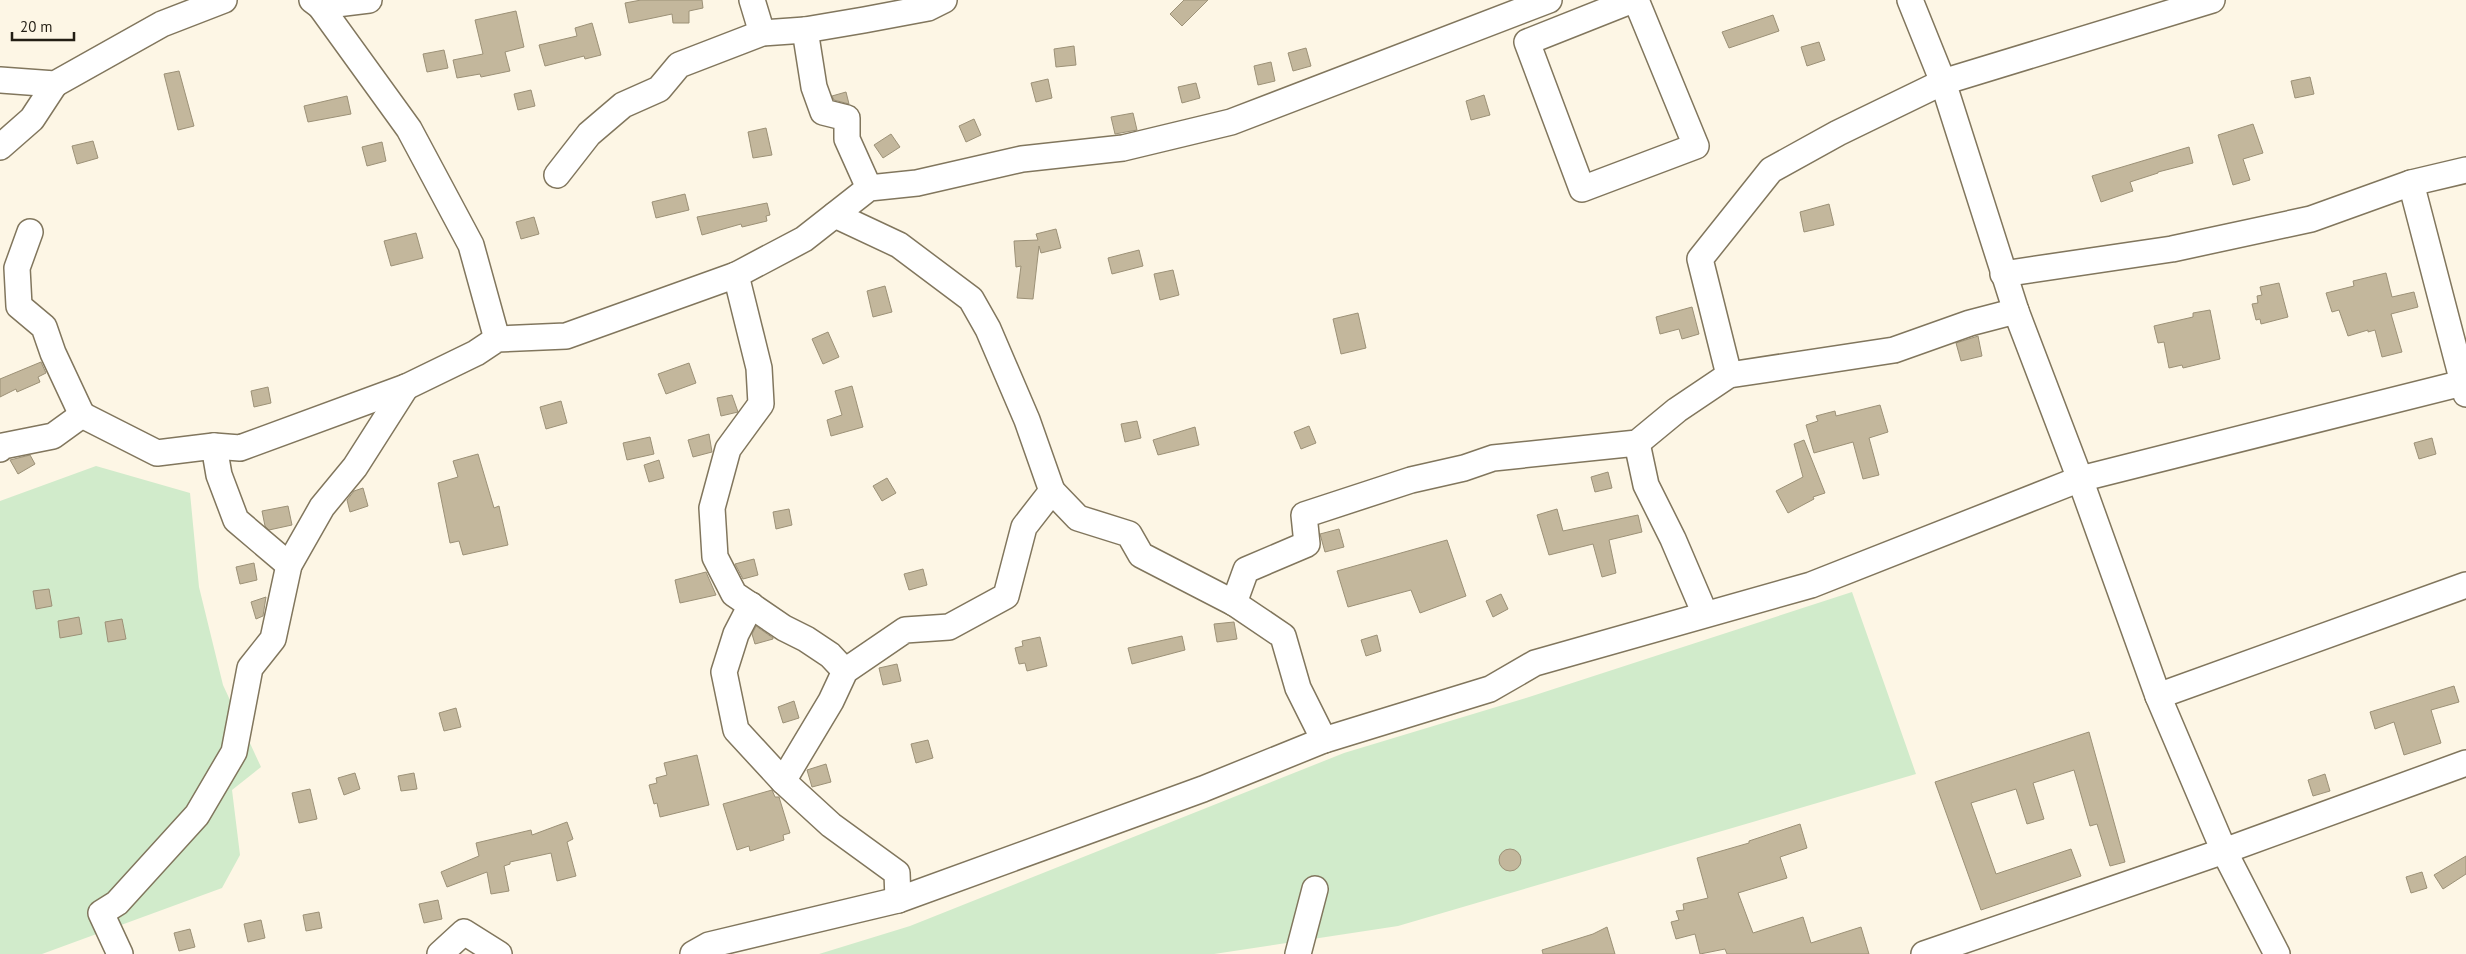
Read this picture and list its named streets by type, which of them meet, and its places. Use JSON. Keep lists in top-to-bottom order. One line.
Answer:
{"scale_bar":"20 m"}
